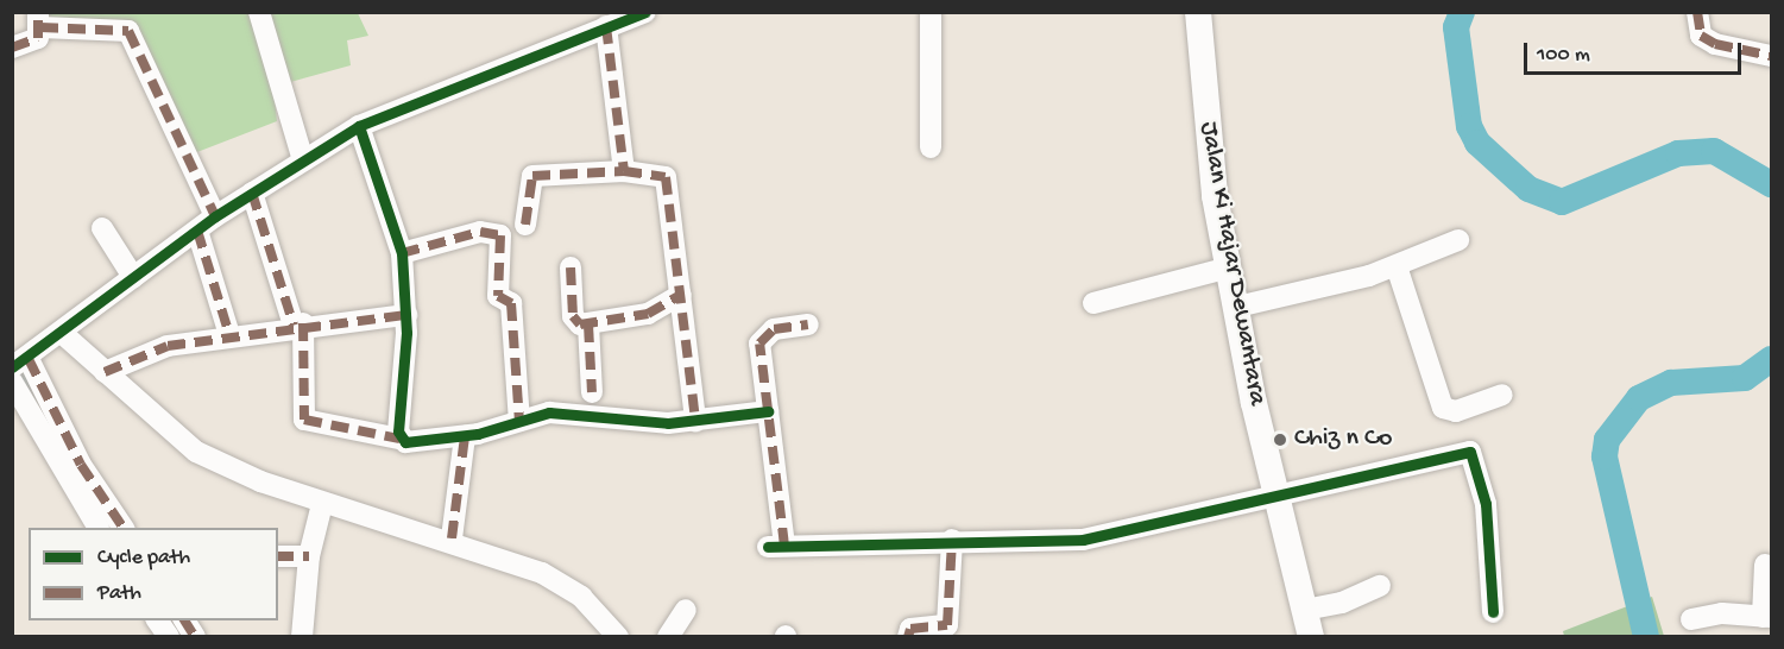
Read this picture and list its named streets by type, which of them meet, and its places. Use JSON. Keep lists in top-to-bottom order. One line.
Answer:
{"streets":{"main road":["Jalan Ki Hajar Dewantara"]},"places":["Chiz n Co"],"legend":["Cycle path","Path"],"scale_bar":"100 m"}
